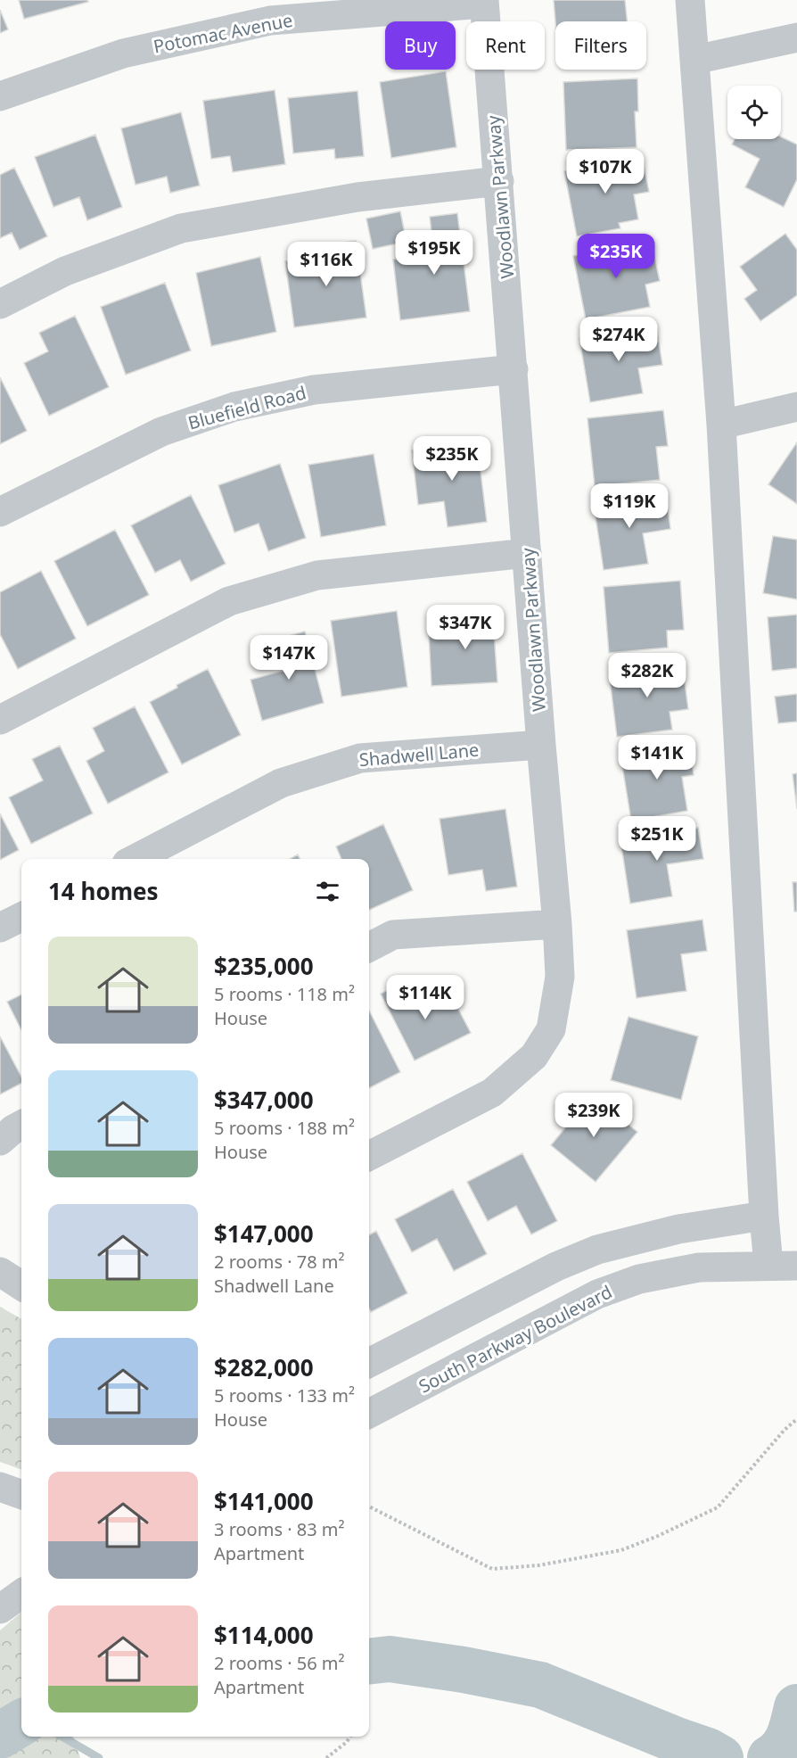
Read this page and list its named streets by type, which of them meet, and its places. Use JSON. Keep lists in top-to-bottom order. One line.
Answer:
{"streets":{"street":["Potomac Avenue","Woodlawn Parkway","Bluefield Road","Shadwell Lane","South Parkway Boulevard"]},"crossings":[["Potomac Avenue","Woodlawn Parkway"],["Woodlawn Parkway","Bluefield Road"],["Woodlawn Parkway","Shadwell Lane"]],"page":{"chip":["Buy","Rent","Filters"],"price":["$107K","$195K","$235K","$116K","$274K","$235K","$119K","$347K","$147K","$282K","$141K","$251K","$114K","$239K"],"heading":"14 homes","list":[{"name":"$235,000","note":"5 rooms · 118 m² · House"},{"name":"$347,000","note":"5 rooms · 188 m² · House"},{"name":"$147,000","note":"2 rooms · 78 m² · Shadwell Lane"},{"name":"$282,000","note":"5 rooms · 133 m² · House"},{"name":"$141,000","note":"3 rooms · 83 m² · Apartment"},{"name":"$114,000","note":"2 rooms · 56 m² · Apartment"}]}}
